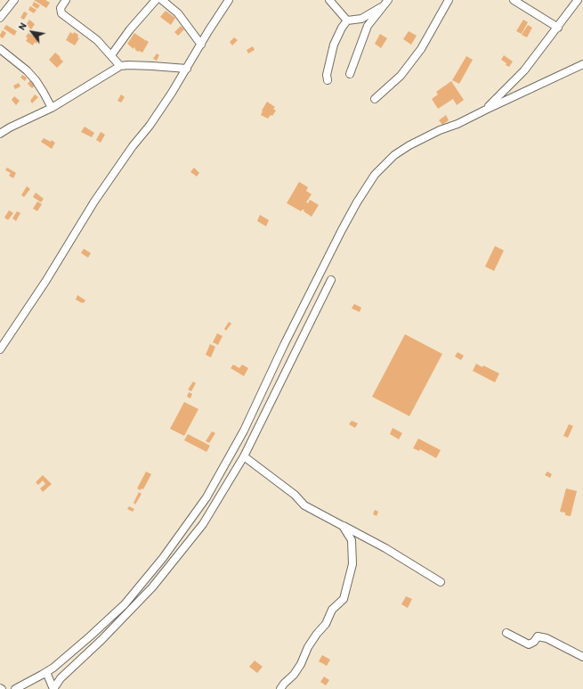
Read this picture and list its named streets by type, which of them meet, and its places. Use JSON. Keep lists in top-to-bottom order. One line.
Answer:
{"north":"top left"}
